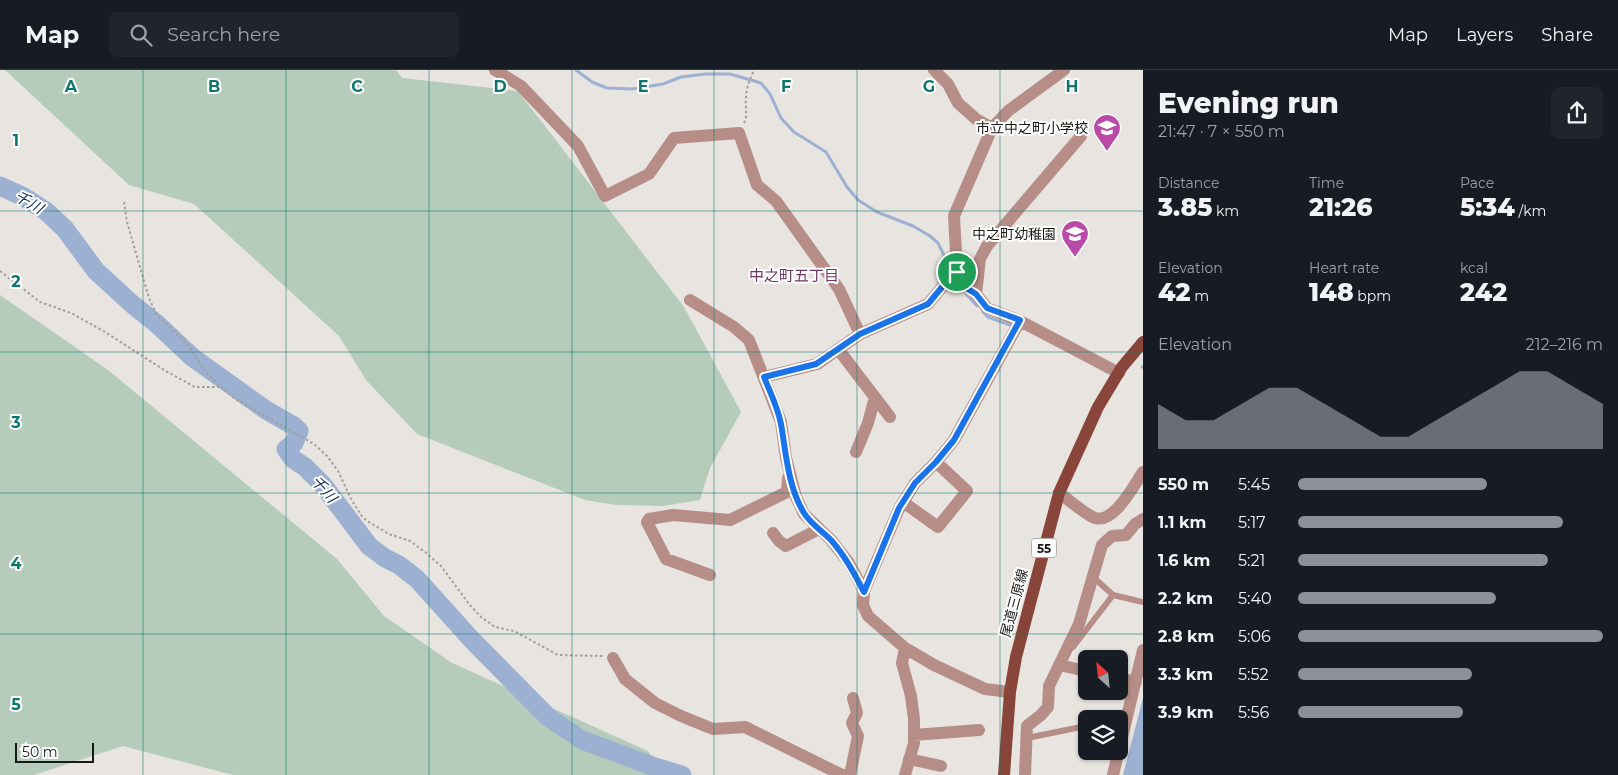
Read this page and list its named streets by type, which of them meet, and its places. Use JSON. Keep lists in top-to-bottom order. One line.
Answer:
{"streets":{"main road":["55","尾道三原線"]},"districts":["中之町五丁目"],"water":["千川"],"places":{"school or university":["市立中之町小学校","中之町幼稚園"]},"scale_bar":"50 m","north":"top left","page":{"header":"Map","search":"Search here","nav":["Map","Layers","Share"],"heading":["Evening run","21:47 · 7 × 550 m"],"stats":[["Distance","3.85 km"],["Time","21:26"],["Pace","5:34 /km"],["Elevation","42 m"],["Heart rate","148 bpm"],["kcal","242"]],"chart":["Elevation","212–216 m"],"list":[{"name":"550 m","note":"5:45"},{"name":"1.1 km","note":"5:17"},{"name":"1.6 km","note":"5:21"},{"name":"2.2 km","note":"5:40"},{"name":"2.8 km","note":"5:06"},{"name":"3.3 km","note":"5:52"},{"name":"3.9 km","note":"5:56"}],"scale":"50 m"},"grid":{"columns":["A","B","C","D","E","F","G","H"],"rows":["1","2","3","4","5"]}}
